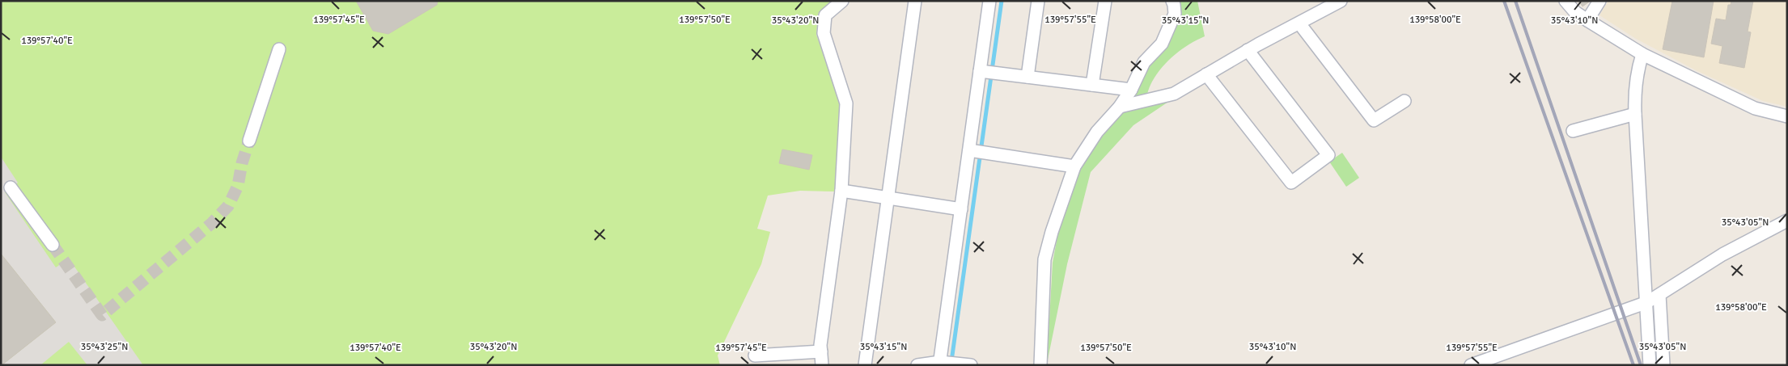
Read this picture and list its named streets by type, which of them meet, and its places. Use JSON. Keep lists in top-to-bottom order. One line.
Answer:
{"coordinates":["139°57'45\"E","139°57'50\"E","139°57'55\"E","139°58'00\"E","35°43'20\"N","35°43'15\"N","35°43'10\"N","139°57'40\"E","35°43'05\"N","35°43'25\"N"]}
